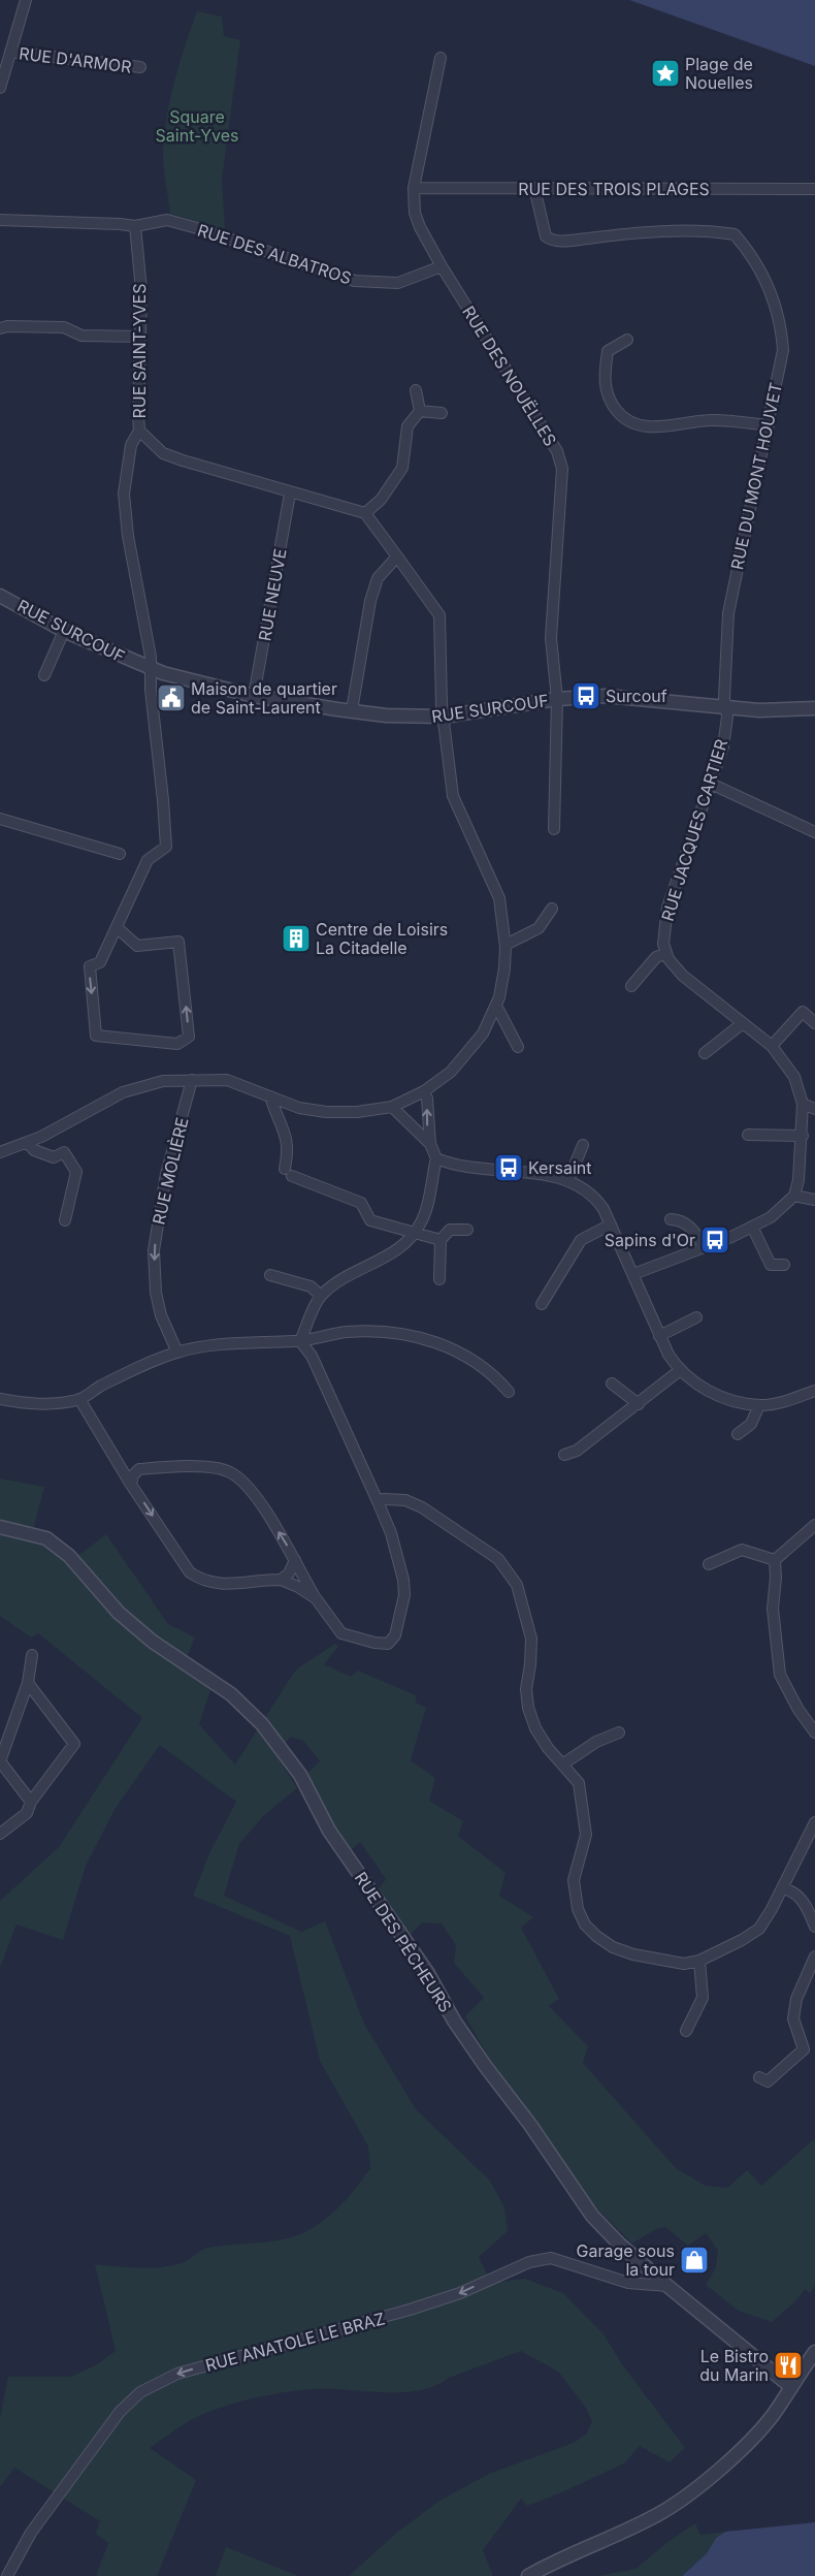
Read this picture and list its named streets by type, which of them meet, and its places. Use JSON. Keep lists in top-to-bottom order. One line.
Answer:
{"streets":{"street":["RUE D'ARMOR","RUE DES TROIS PLAGES","RUE DES ALBATROS","RUE SAINT-YVES","RUE DES NOUËLLES","RUE DU MONT HOUVET","RUE NEUVE","RUE SURCOUF","RUE JACQUES CARTIER","RUE MOLIÈRE","RUE DES PÊCHEURS","RUE ANATOLE LE BRAZ"]},"crossings":[["RUE DES TROIS PLAGES","RUE DES NOUËLLES"],["RUE DES TROIS PLAGES","RUE DU MONT HOUVET"],["RUE DES ALBATROS","RUE SAINT-YVES"],["RUE DES ALBATROS","RUE DES NOUËLLES"],["RUE SAINT-YVES","RUE SURCOUF"],["RUE DES NOUËLLES","RUE SURCOUF"],["RUE DU MONT HOUVET","RUE SURCOUF"],["RUE DU MONT HOUVET","RUE JACQUES CARTIER"],["RUE NEUVE","RUE SURCOUF"],["RUE SURCOUF","RUE JACQUES CARTIER"],["RUE DES PÊCHEURS","RUE ANATOLE LE BRAZ"]],"one_way":["RUE MOLIÈRE","RUE ANATOLE LE BRAZ"],"parks":["Square Saint-Yves"],"places":{"place":["Plage de Nouelles"],"bus stop":["Surcouf","Kersaint","Sapins d'Or"],"public building":["Maison de quartier de Saint-Laurent"],"building":["Centre de Loisirs La Citadelle"],"shop":["Garage sous la tour"],"restaurant":["Le Bistro du Marin"]}}
